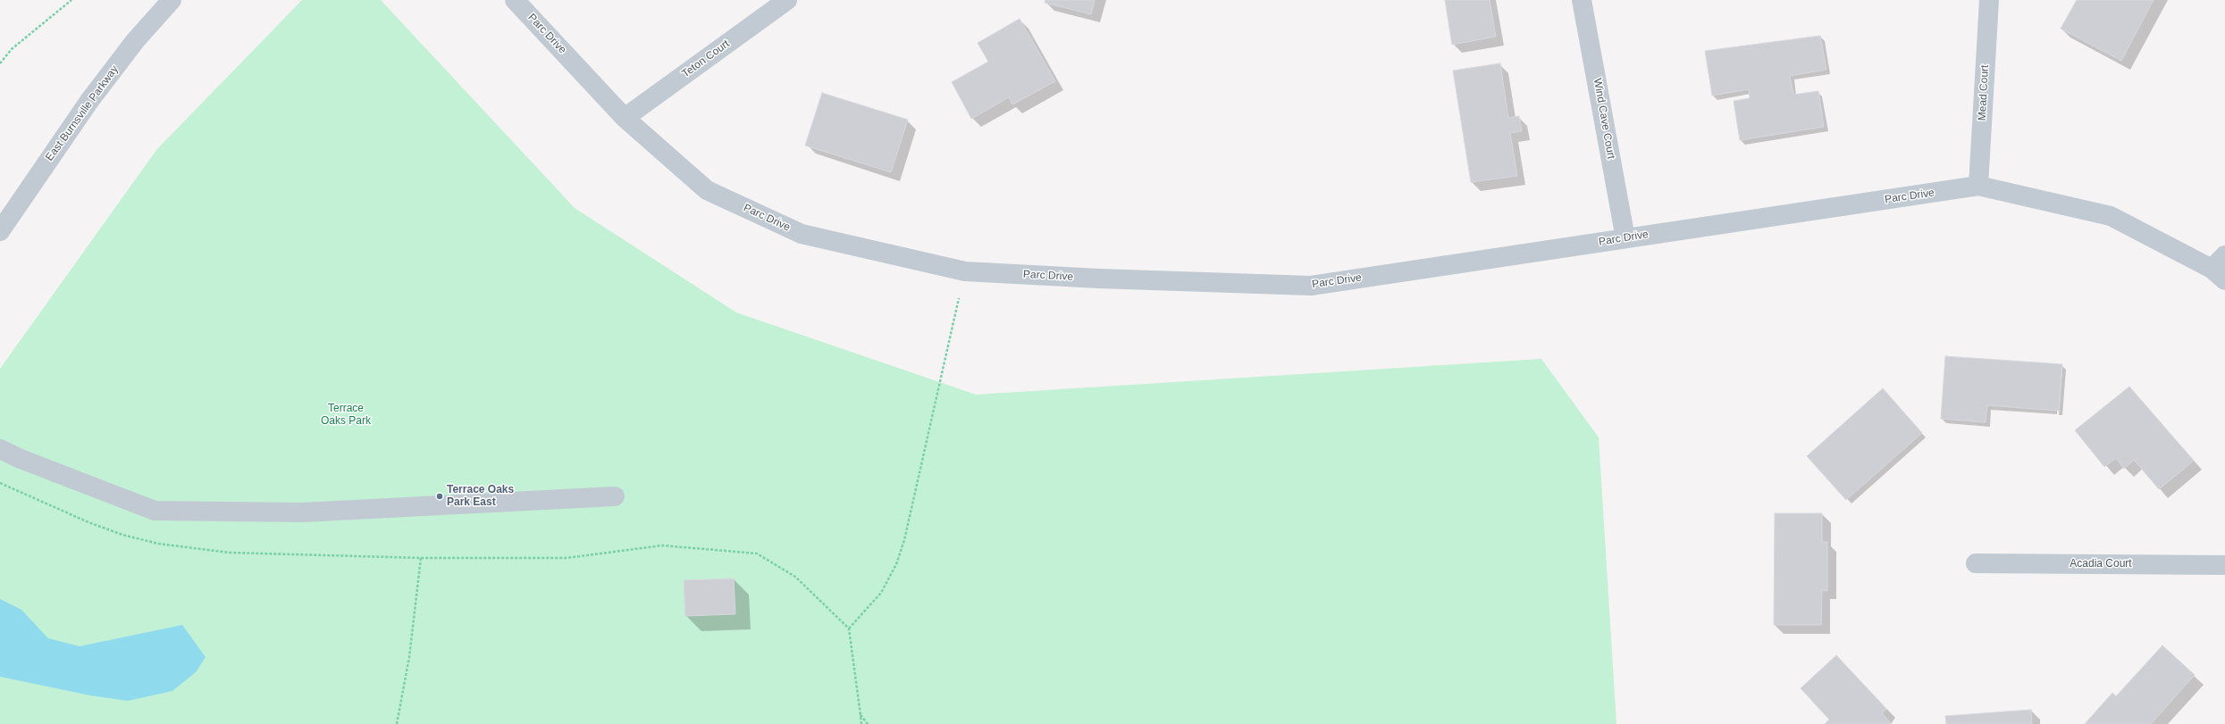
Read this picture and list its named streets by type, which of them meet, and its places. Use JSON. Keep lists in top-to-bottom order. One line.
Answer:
{"streets":{"street":["Parc Drive","Teton Court","Mead Court","East Burnsville Parkway","Wind Cave Court","Acadia Court"]},"crossings":[["Parc Drive","Teton Court"],["Parc Drive","Mead Court"],["Parc Drive","Wind Cave Court"]],"parks":["Terrace Oaks Park"],"places":["Terrace Oaks Park East"]}
